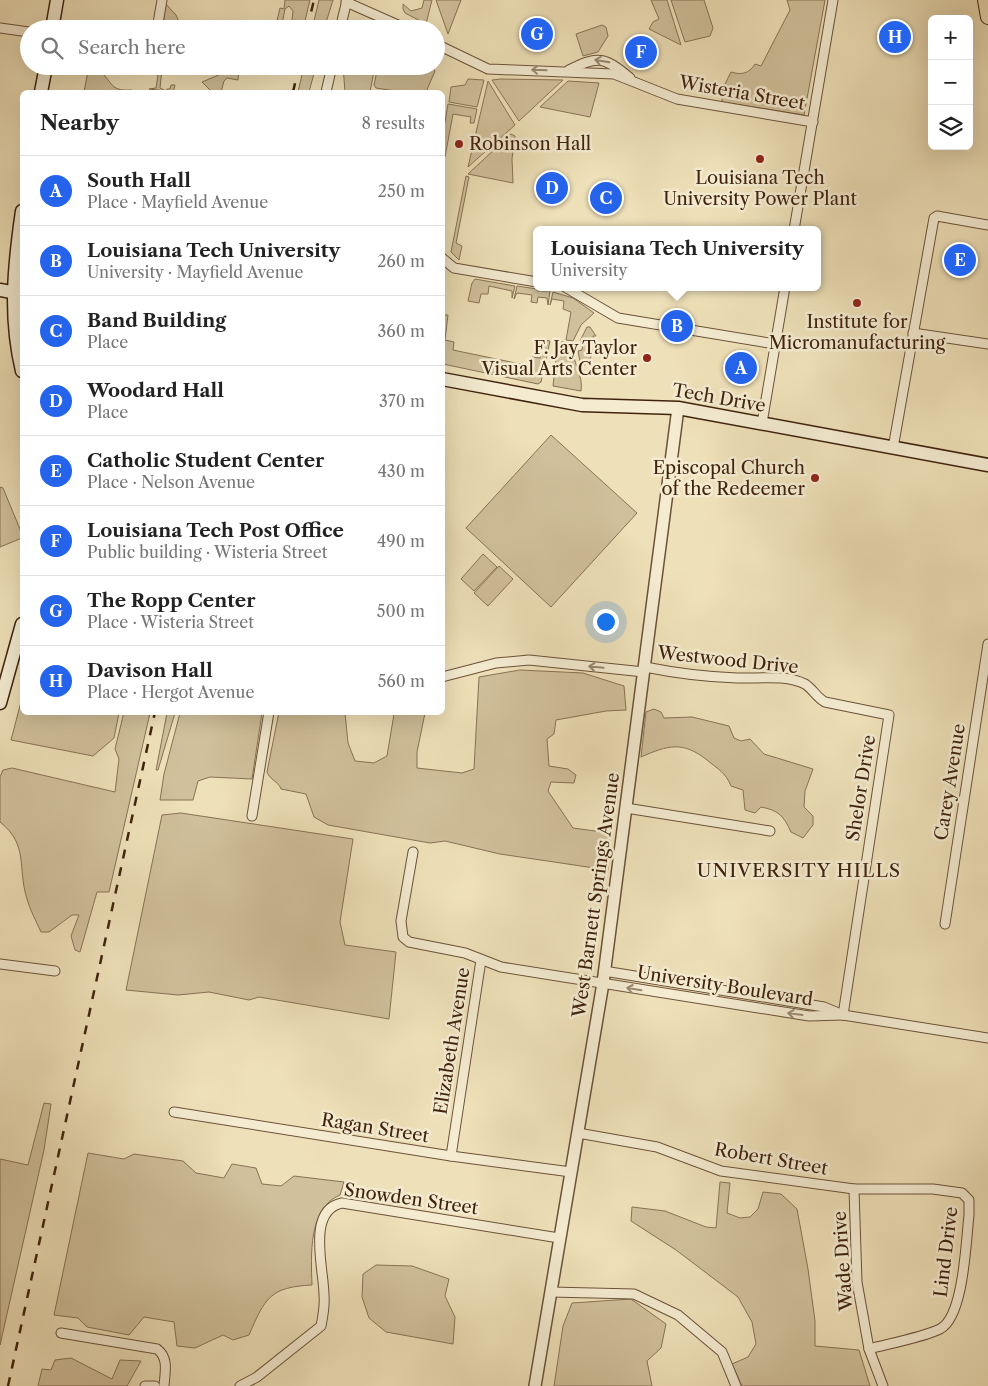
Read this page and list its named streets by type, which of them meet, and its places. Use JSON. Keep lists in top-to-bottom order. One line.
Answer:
{"streets":{"main road":["Tech Drive"],"street":["Wisteria Street","Westwood Drive","Carey Avenue","Shelor Drive","West Barnett Springs Avenue","University Boulevard","Elizabeth Avenue","Ragan Street","Robert Street","Snowden Street","Lind Drive","Wade Drive"]},"crossings":[["Tech Drive","West Barnett Springs Avenue"],["Westwood Drive","Shelor Drive"],["Westwood Drive","West Barnett Springs Avenue"],["Shelor Drive","University Boulevard"],["West Barnett Springs Avenue","University Boulevard"],["West Barnett Springs Avenue","Ragan Street"],["West Barnett Springs Avenue","Robert Street"],["West Barnett Springs Avenue","Snowden Street"],["University Boulevard","Elizabeth Avenue"],["Elizabeth Avenue","Ragan Street"],["Robert Street","Lind Drive"],["Robert Street","Wade Drive"],["Lind Drive","Wade Drive"]],"one_way":["Westwood Drive"],"districts":["UNIVERSITY HILLS"],"places":["Robinson Hall","Louisiana Tech University Power Plant","Institute for Micromanufacturing","F. Jay Taylor Visual Arts Center","Episcopal Church of the Redeemer"],"page":{"map_buttons":["+","−"],"pins":["G","H","F","D","C","E","B","A"],"search":"Search here","heading":["Nearby","8 results"],"list":[{"mark":"A","name":"South Hall","note":"Place · Mayfield Avenue","value":"250 m"},{"mark":"B","name":"Louisiana Tech University","note":"University · Mayfield Avenue","value":"260 m"},{"mark":"C","name":"Band Building","note":"Place","value":"360 m"},{"mark":"D","name":"Woodard Hall","note":"Place","value":"370 m"},{"mark":"E","name":"Catholic Student Center","note":"Place · Nelson Avenue","value":"430 m"},{"mark":"F","name":"Louisiana Tech Post Office","note":"Public building · Wisteria Street","value":"490 m"},{"mark":"G","name":"The Ropp Center","note":"Place · Wisteria Street","value":"500 m"},{"mark":"H","name":"Davison Hall","note":"Place · Hergot Avenue","value":"560 m"}],"popup":["Louisiana Tech University","University"]}}
